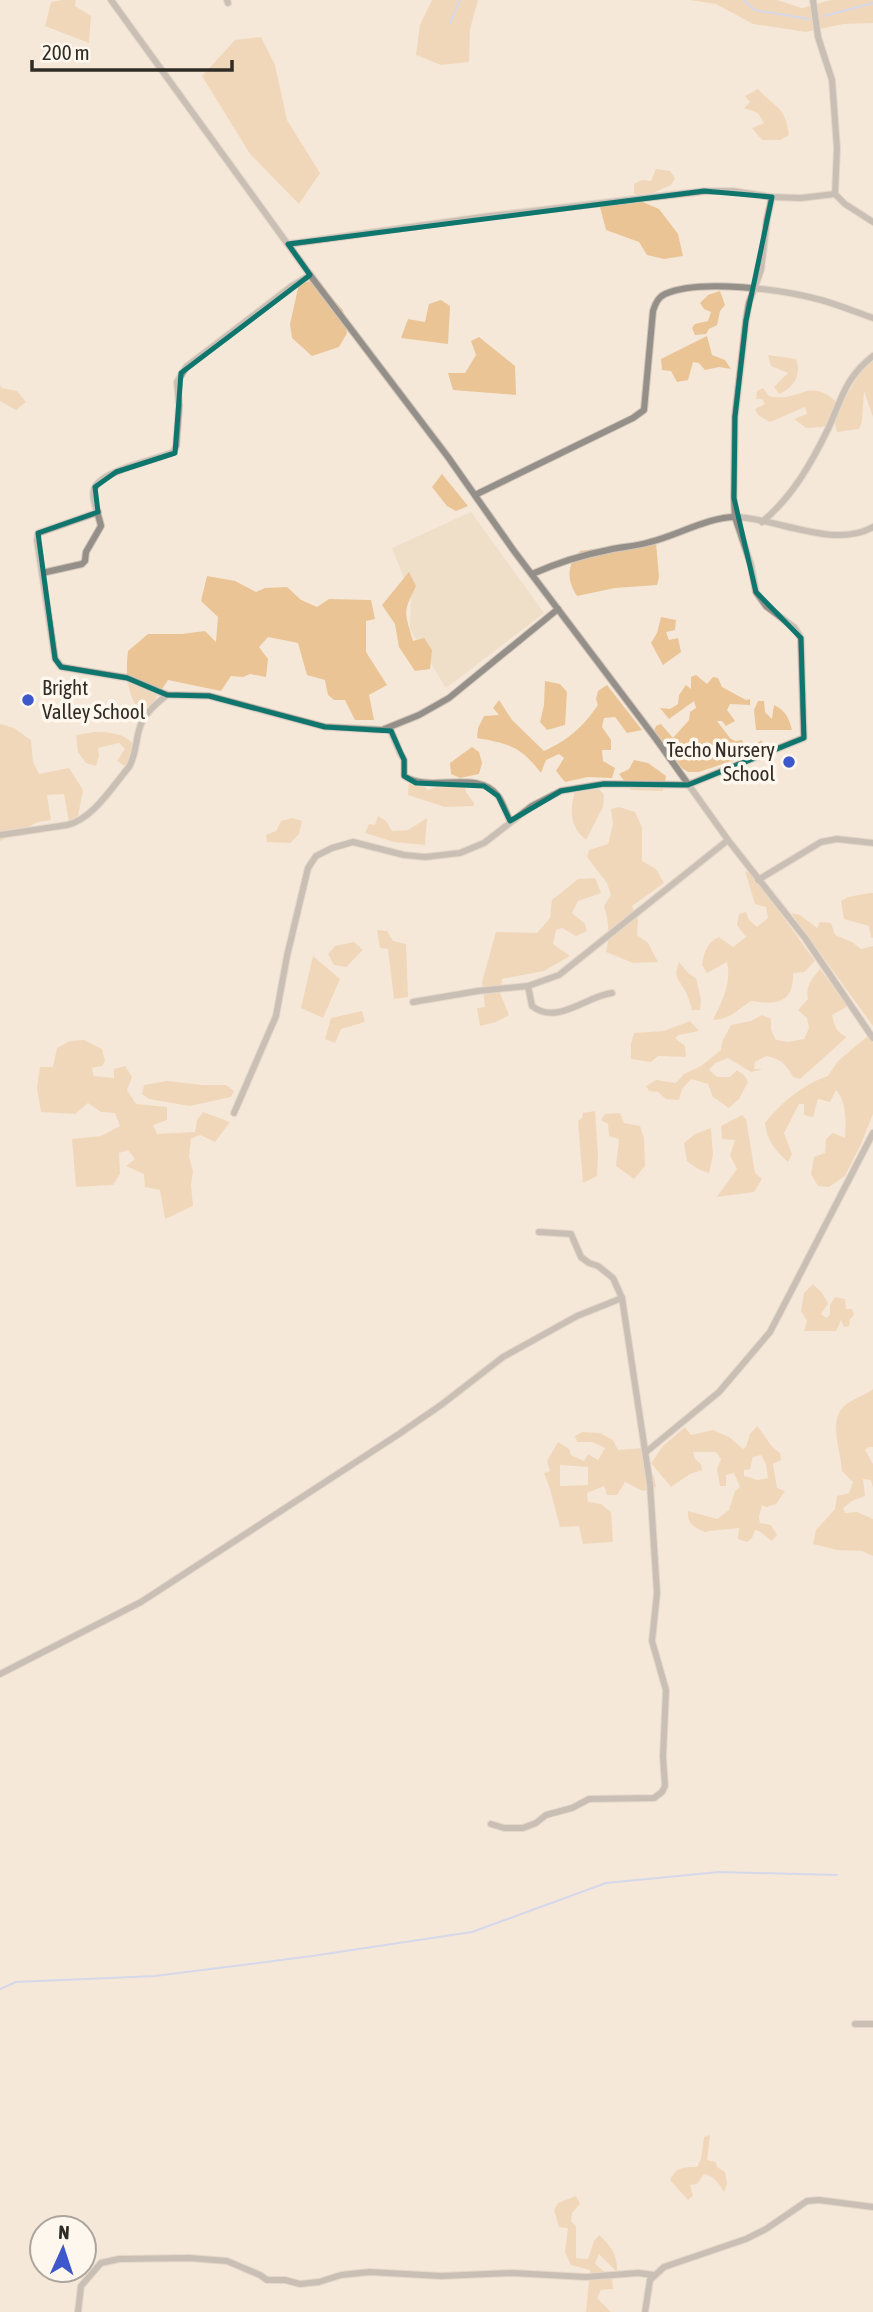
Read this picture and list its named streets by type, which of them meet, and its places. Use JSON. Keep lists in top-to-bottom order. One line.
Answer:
{"places":["Bright Valley School","Techo Nursery School"],"scale_bar":"200 m","north":"top"}
